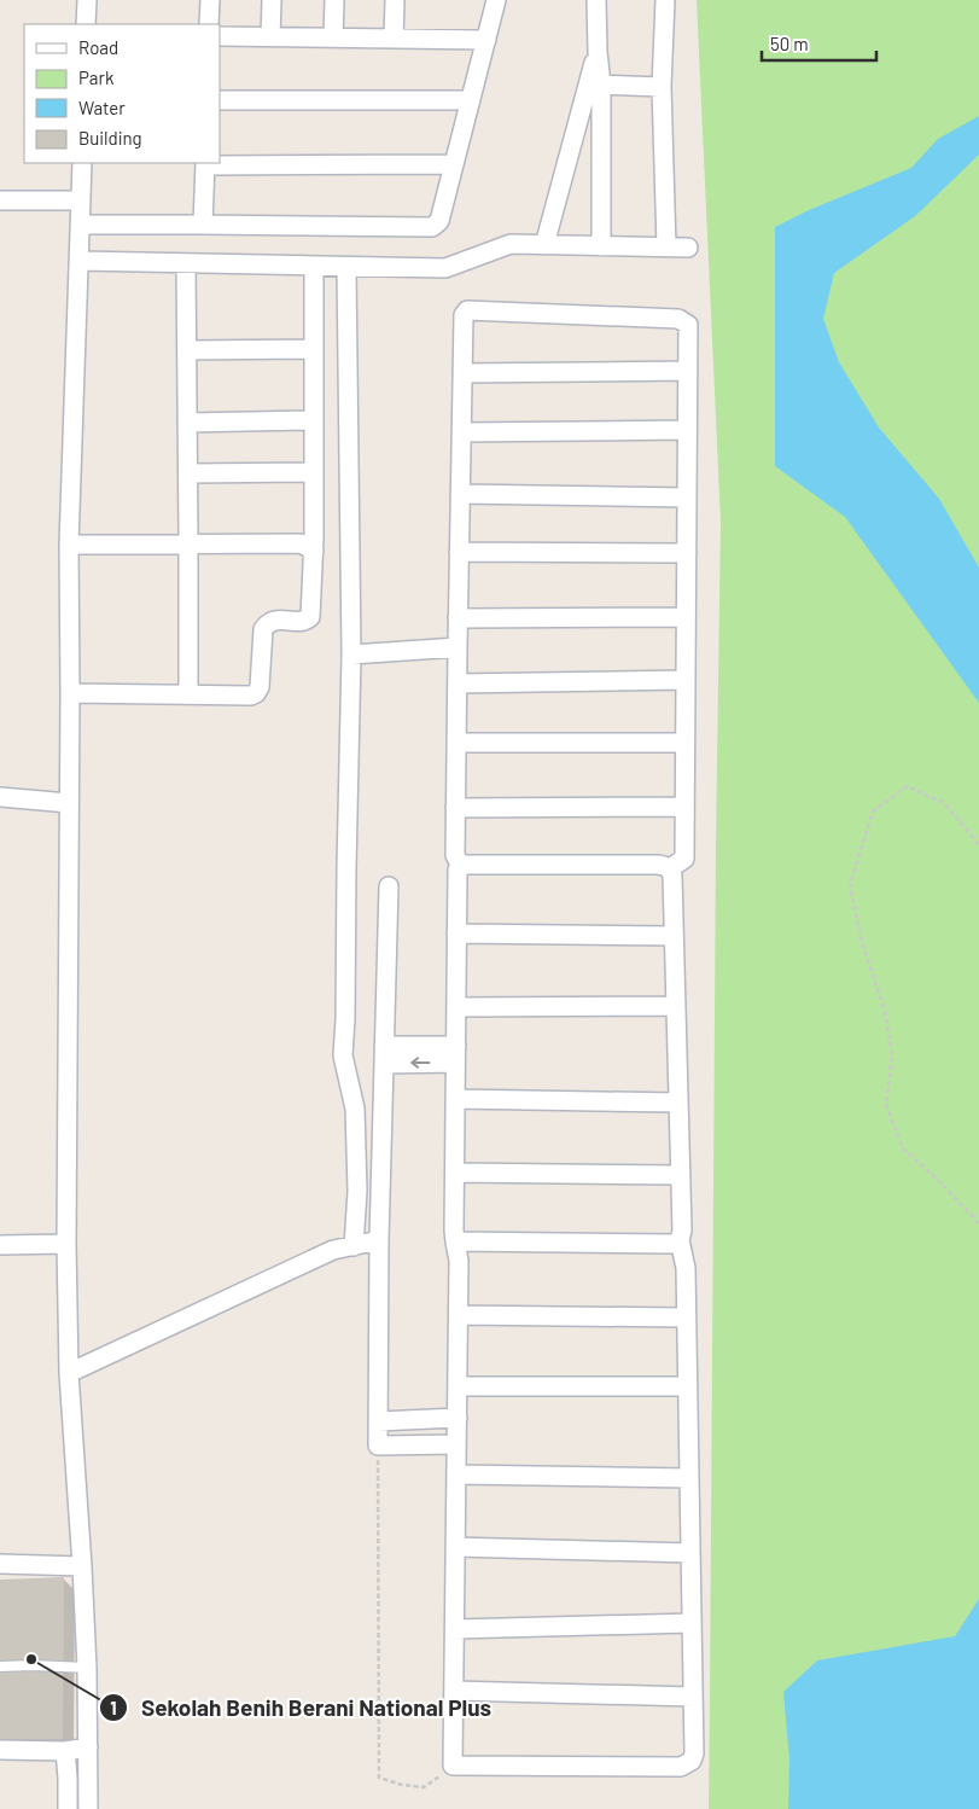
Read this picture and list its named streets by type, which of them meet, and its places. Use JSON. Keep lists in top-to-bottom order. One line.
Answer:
{"places":["Sekolah Benih Berani National Plus"],"legend":["Road","Park","Water","Building"],"scale_bar":"50 m"}
